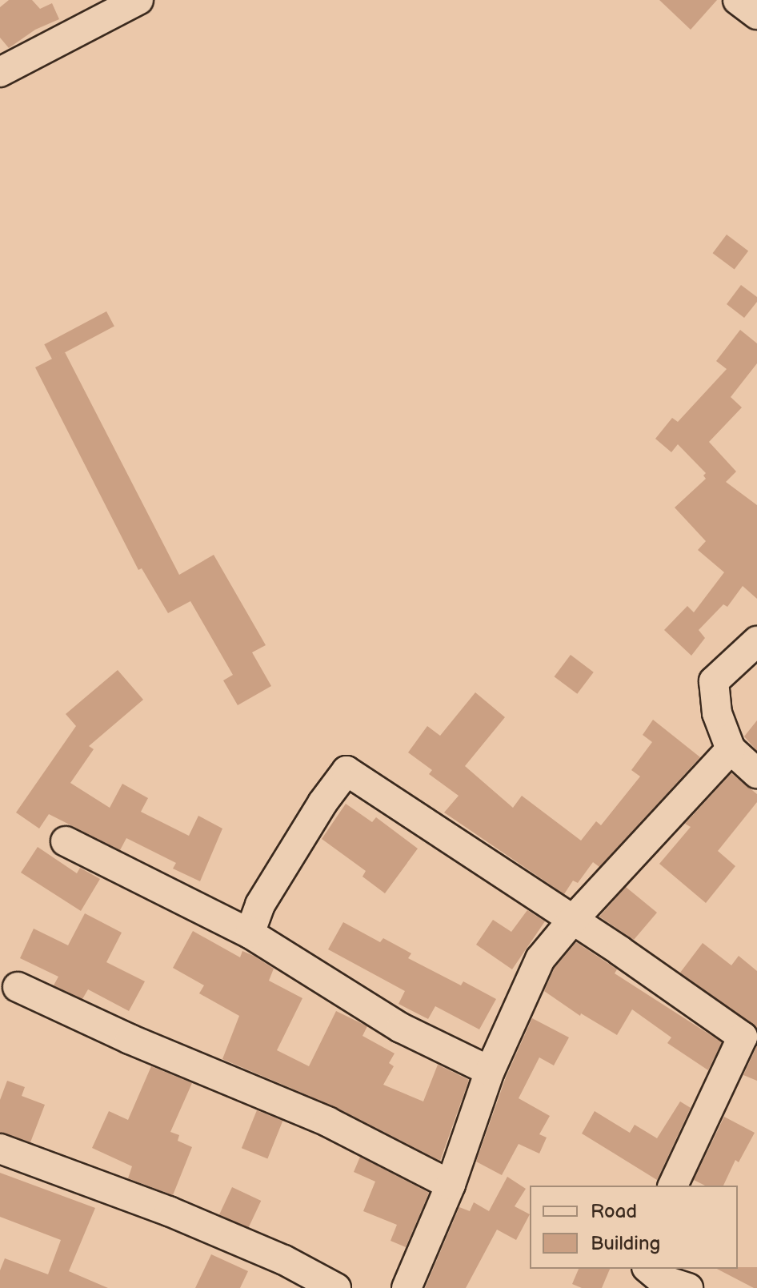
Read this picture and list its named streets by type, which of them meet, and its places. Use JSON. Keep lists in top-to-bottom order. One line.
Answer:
{"legend":["Road","Building"]}
